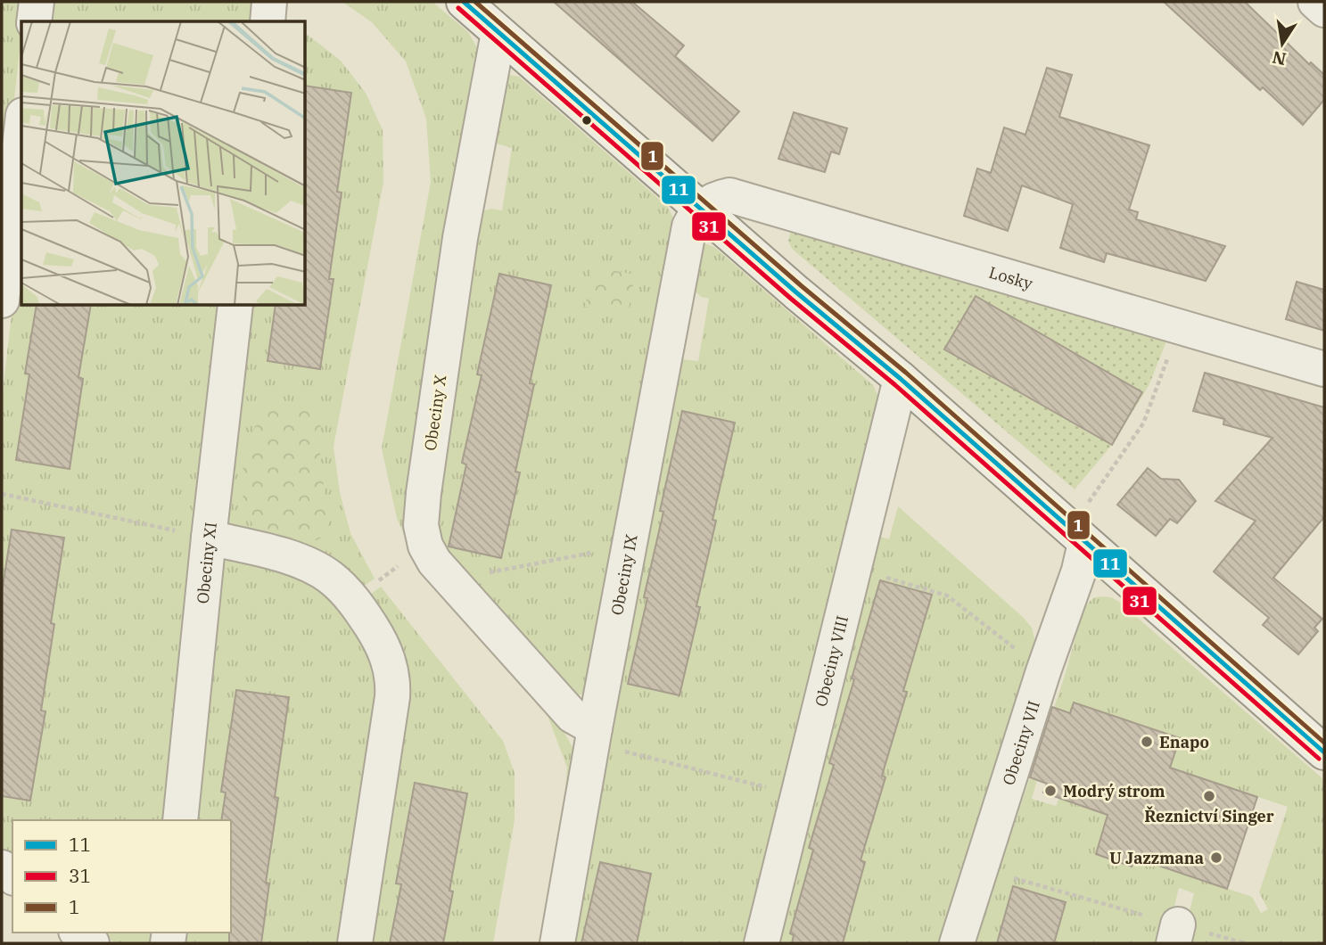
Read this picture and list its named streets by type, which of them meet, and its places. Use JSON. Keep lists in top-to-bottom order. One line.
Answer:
{"streets":{"street":["Losky","Obeciny X","Obeciny XI","Obeciny IX","Obeciny VIII","Obeciny VII"]},"crossings":[["Losky","Obeciny IX"],["Obeciny X","Obeciny IX"]],"places":["Enapo","Modrý strom","Řeznictví Singer","U Jazzmana"],"lines":["transit line 11","transit line 1","transit line 31"],"legend":["11","31","1"],"north":"bottom"}
